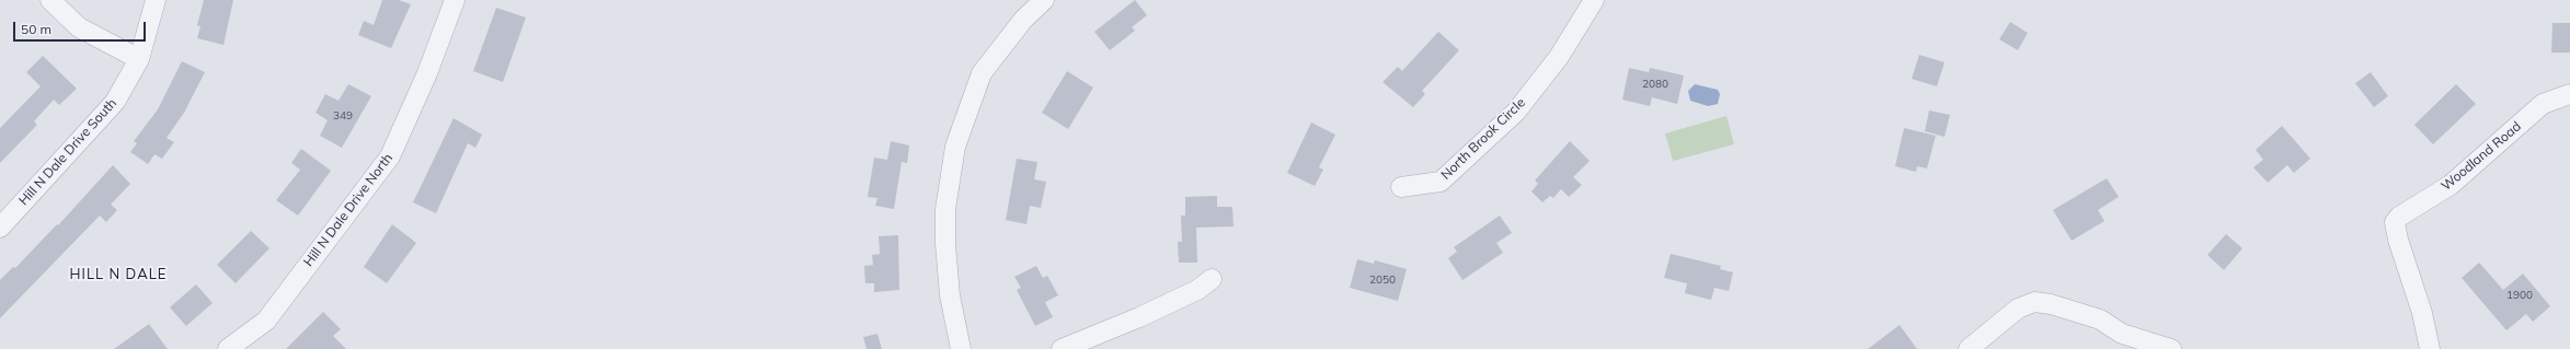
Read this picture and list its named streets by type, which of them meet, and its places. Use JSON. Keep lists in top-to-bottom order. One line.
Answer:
{"streets":{"street":["North Brook Circle","Hill N Dale Drive South","Woodland Road","Hill N Dale Drive North"]},"districts":["HILL N DALE"],"house_numbers":["2080","349","2050","1900"],"scale_bar":"50 m"}
